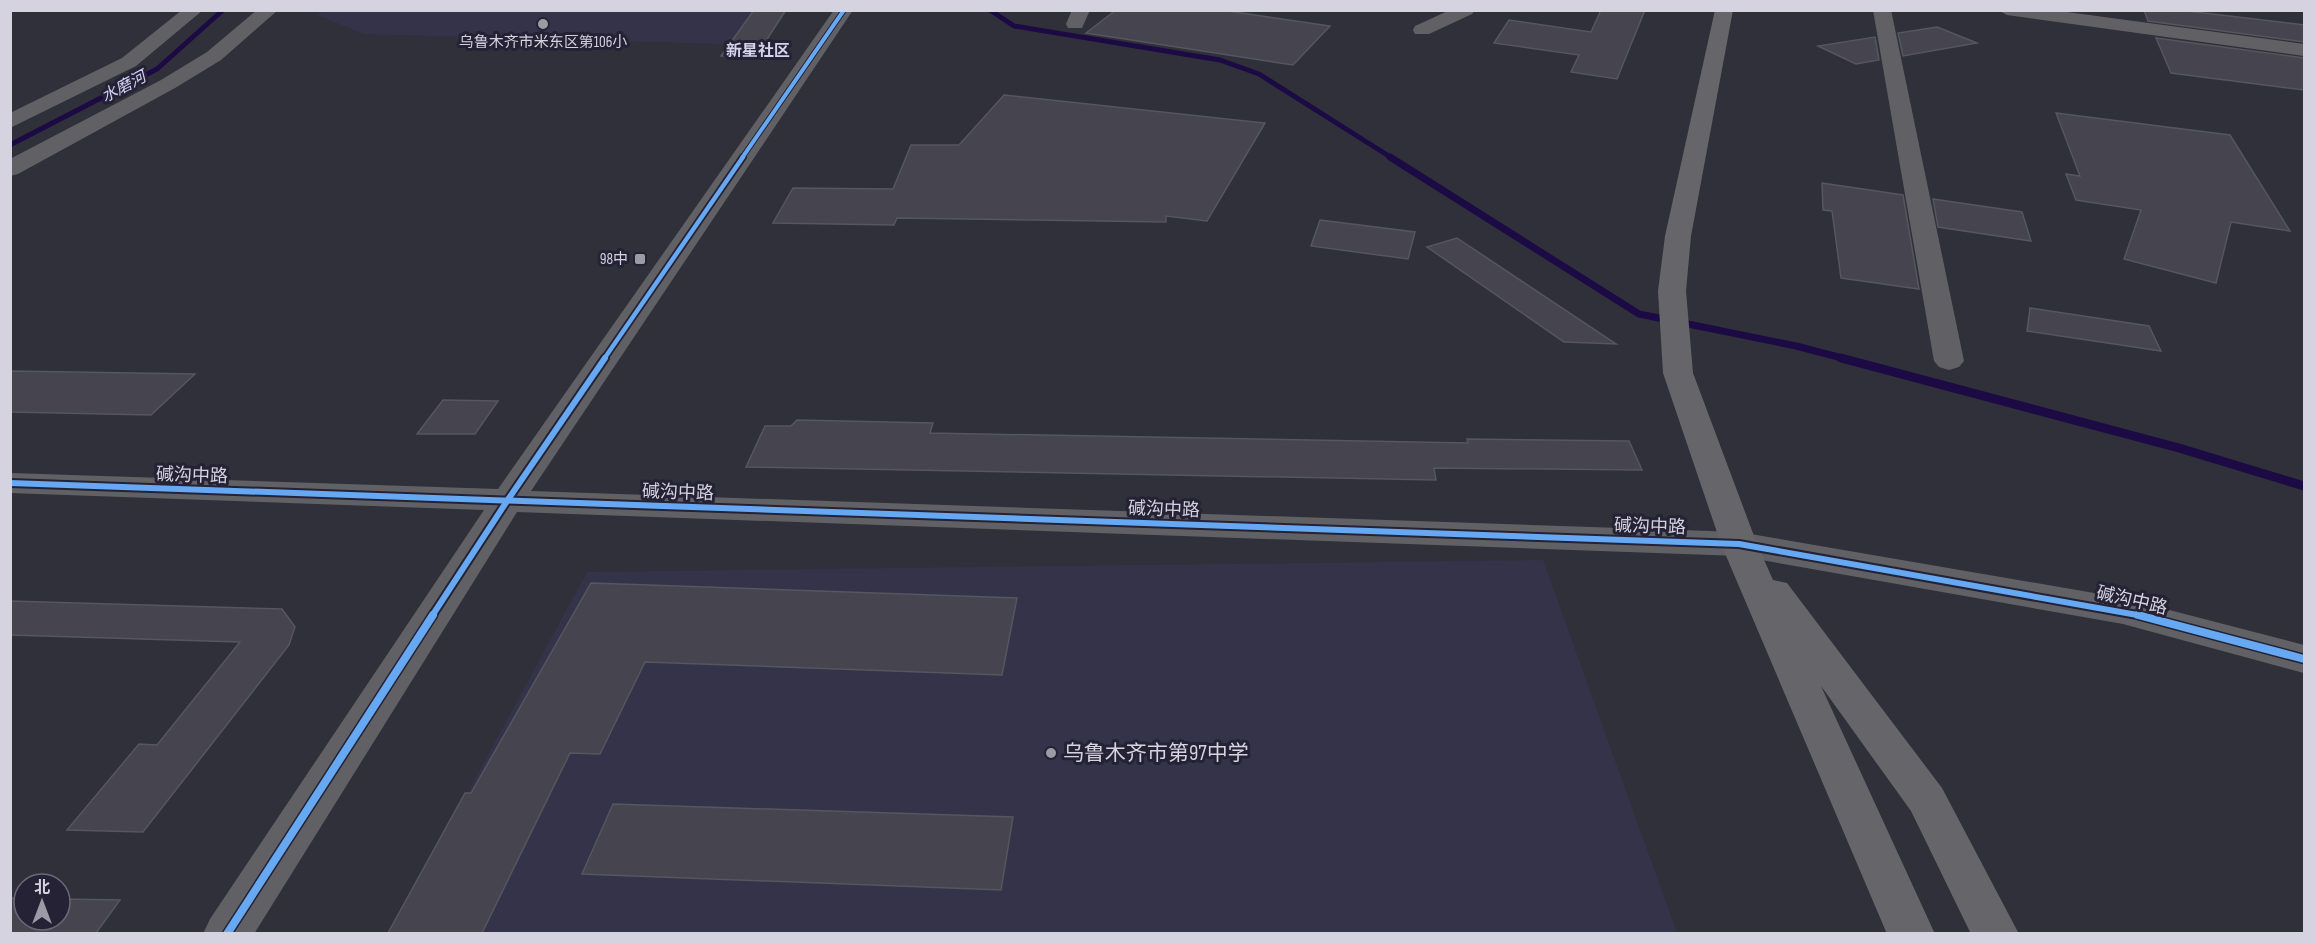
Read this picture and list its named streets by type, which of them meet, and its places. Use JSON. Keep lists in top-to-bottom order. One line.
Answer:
{"streets":{"street":["碱沟中路"]},"districts":["新星社区"],"water":["水磨河"],"places":{"other":["乌鲁木齐市米东区第106小","乌鲁木齐市第97中学"],"transit":["98中"]},"north":"top"}
